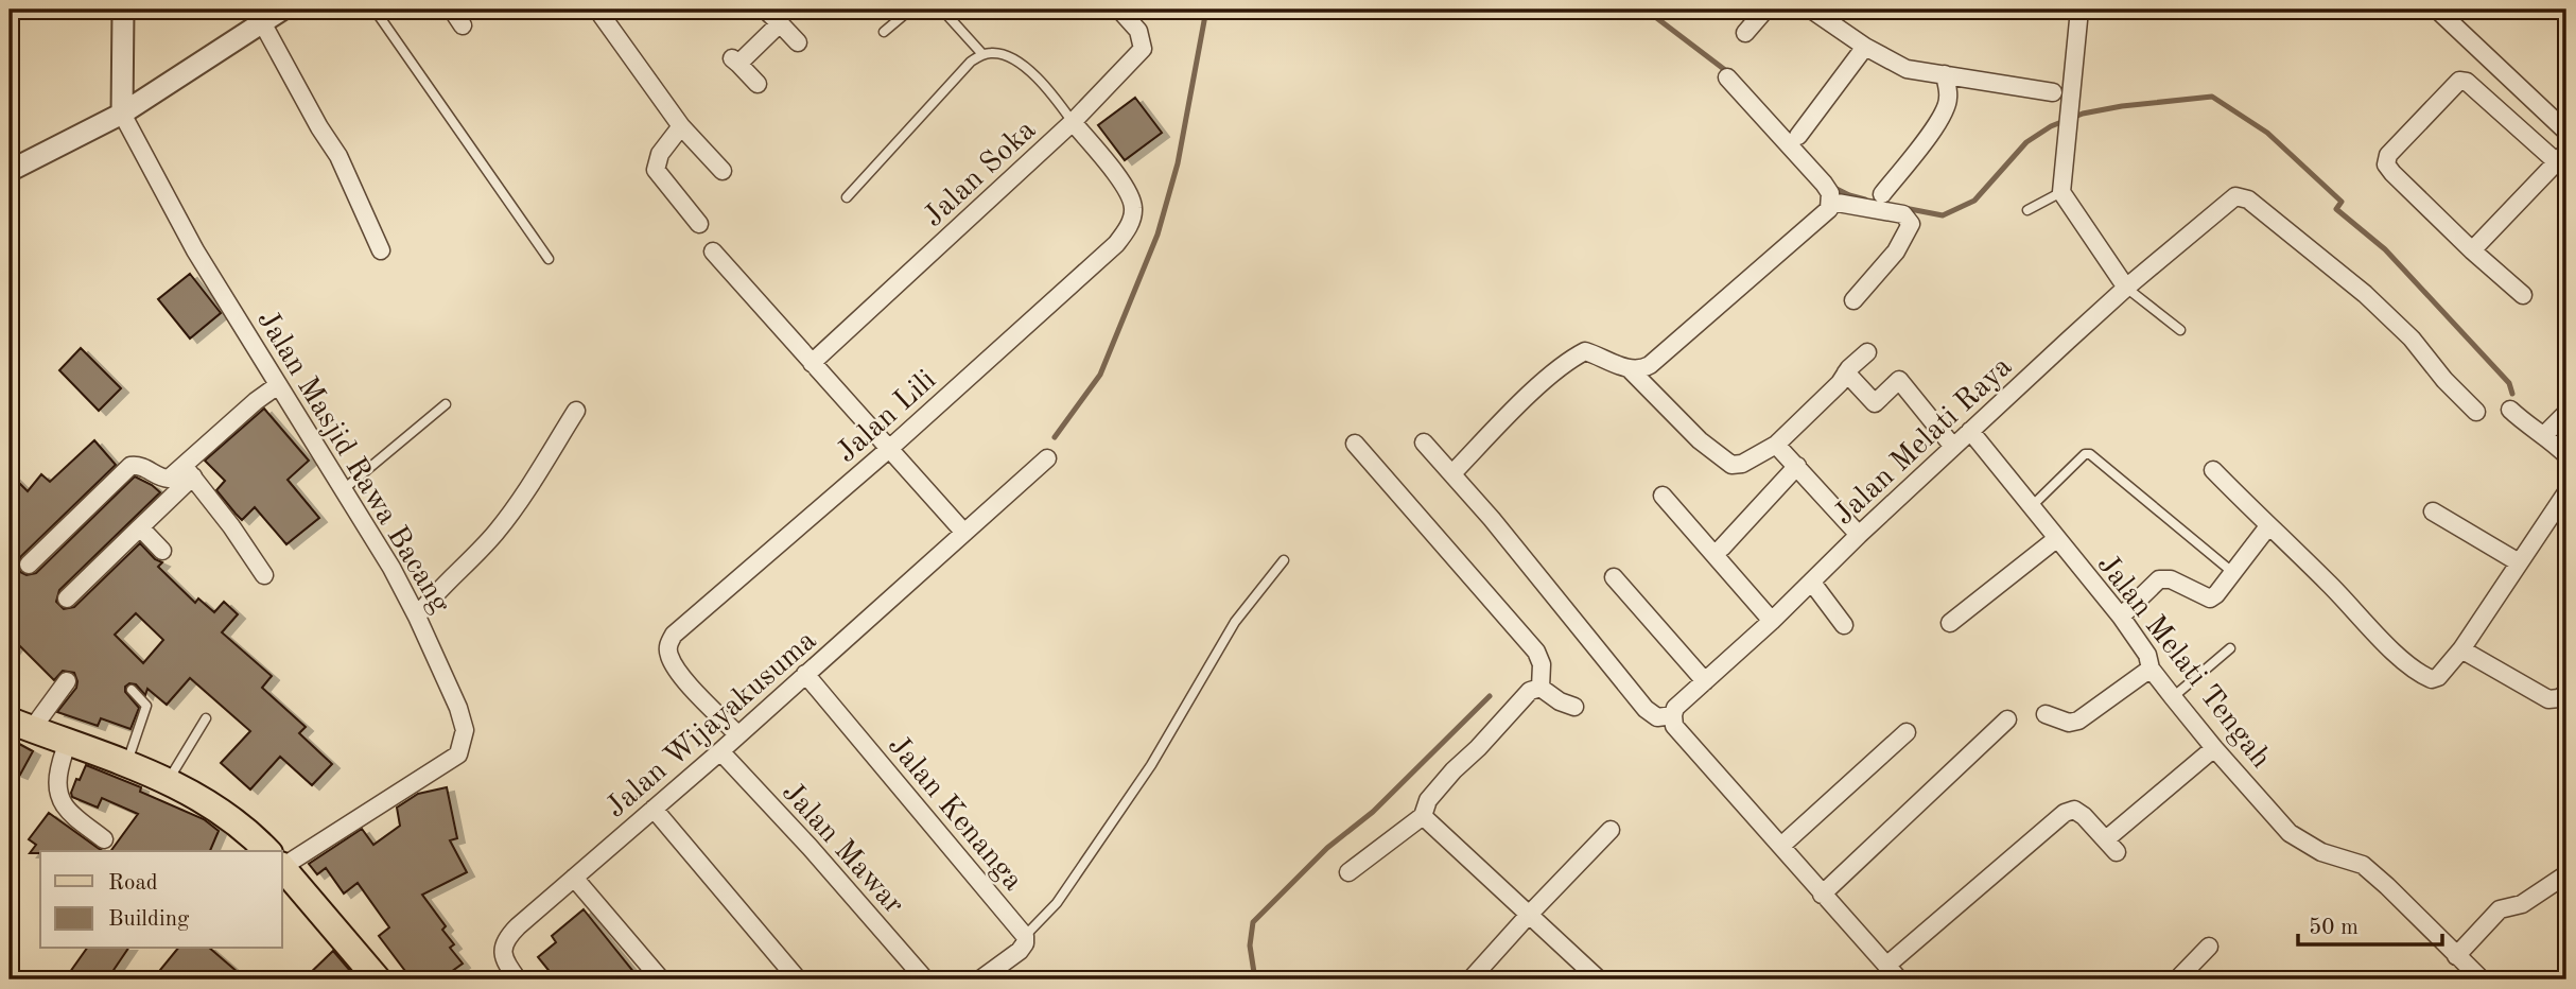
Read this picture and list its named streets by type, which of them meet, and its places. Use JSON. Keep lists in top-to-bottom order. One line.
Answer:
{"streets":{"street":["Jalan Soka","Jalan Lili","Jalan Melati Raya","Jalan Masjid Rawa Bacang","Jalan Melati Tengah","Jalan Wijayakusuma","Jalan Kenanga","Jalan Mawar"]},"crossings":[["Jalan Soka","Jalan Lili"],["Jalan Lili","Jalan Wijayakusuma"],["Jalan Melati Raya","Jalan Melati Tengah"],["Jalan Wijayakusuma","Jalan Kenanga"],["Jalan Wijayakusuma","Jalan Mawar"]],"legend":["Road","Building"],"scale_bar":"50 m"}
